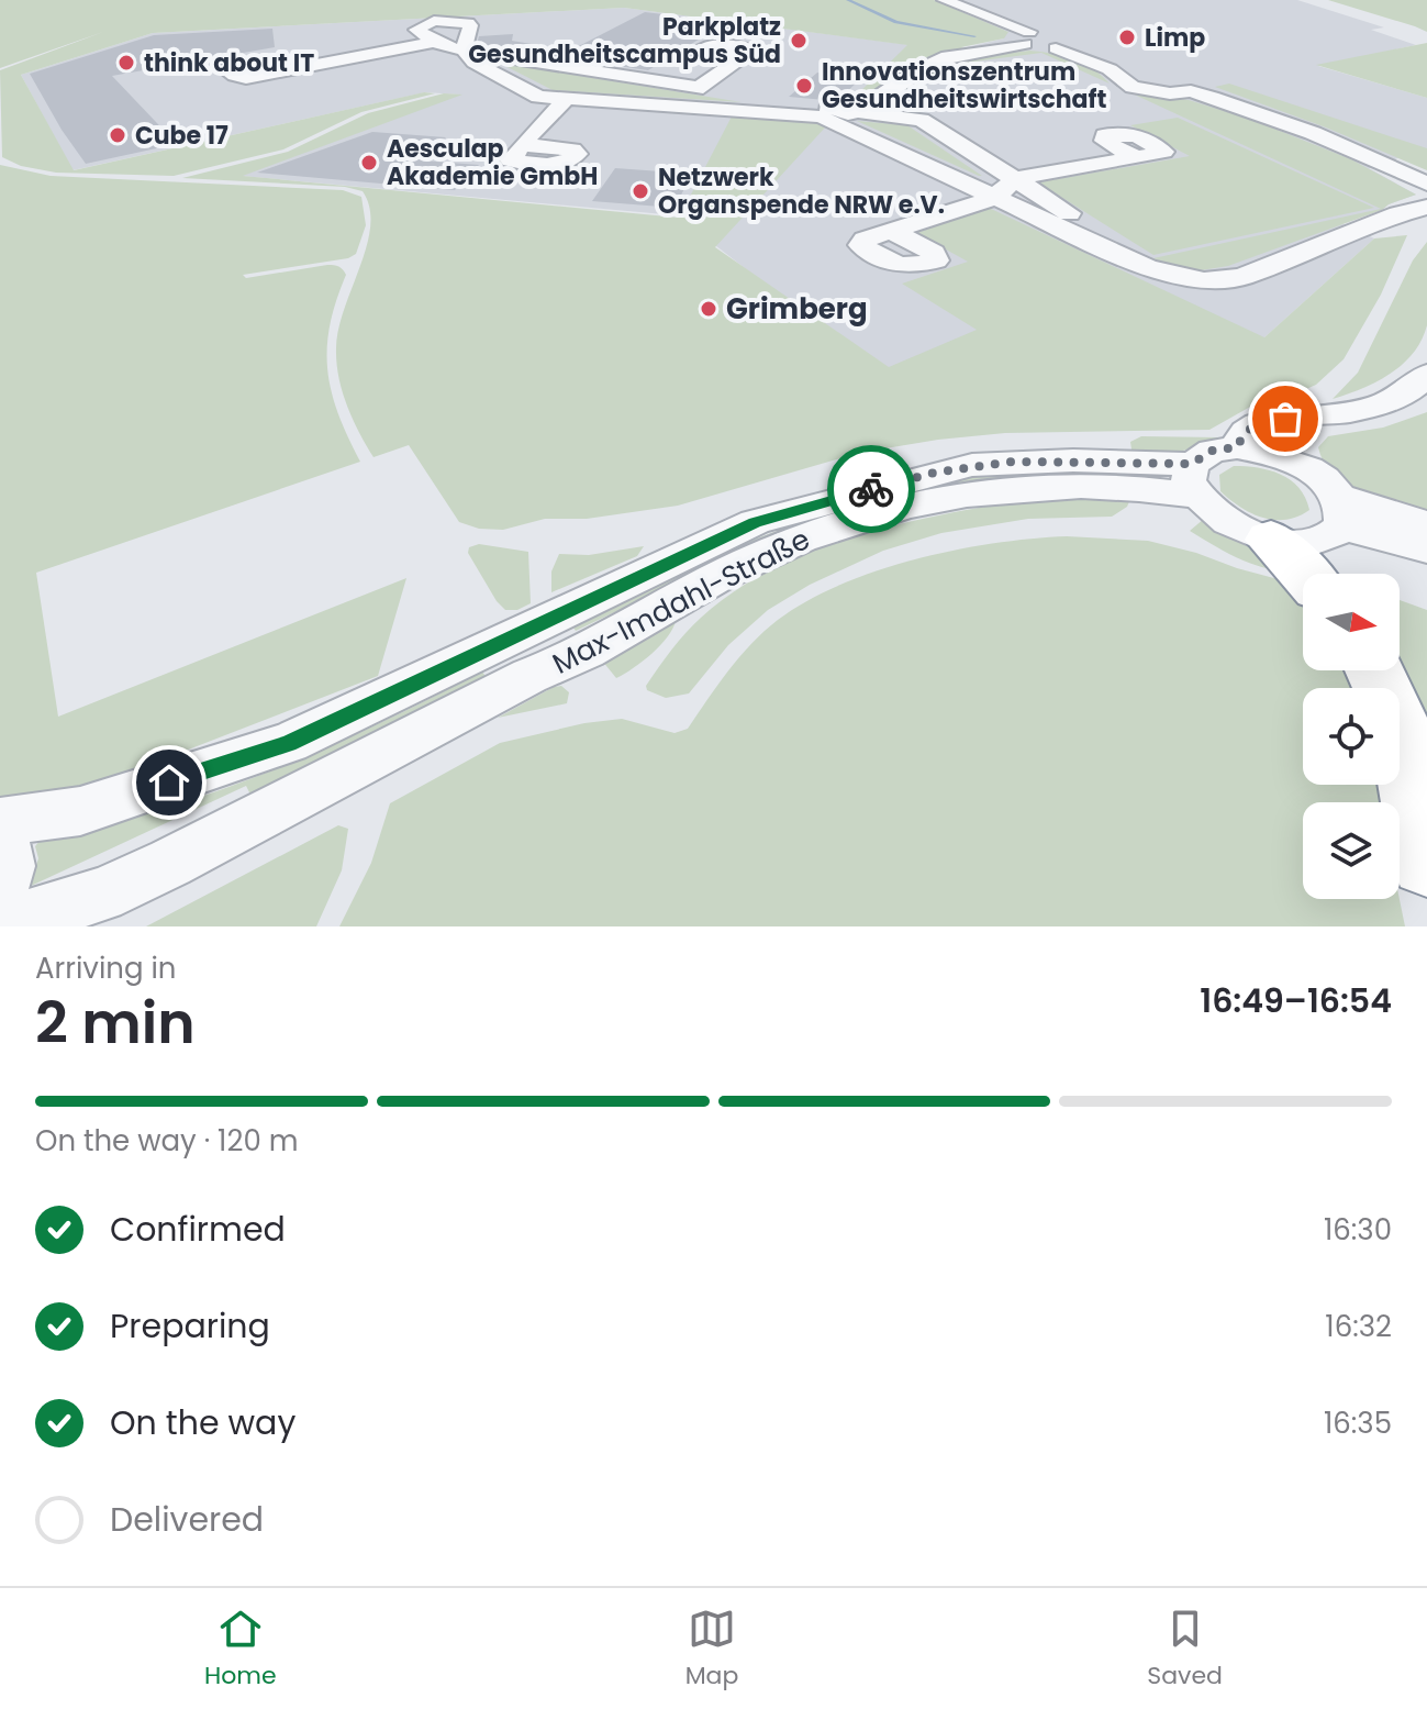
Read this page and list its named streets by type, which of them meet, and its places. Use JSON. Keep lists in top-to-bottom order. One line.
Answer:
{"streets":{"street":["Max-Imdahl-Straße"]},"places":["Limp","Parkplatz Gesundheitscampus Süd","think about IT","Innovationszentrum Gesundheitswirtschaft","Cube 17","Aesculap Akademie GmbH","Netzwerk Organspende NRW e.V.","Grimberg"],"north":"right","page":{"heading":["2 min","Arriving in","16:49–16:54"],"bar":"On the way · 120 m","list":[["Confirmed","16:30"],["Preparing","16:32"],["On the way","16:35"],"Delivered"],"tabs":["Home","Map","Saved"]}}
